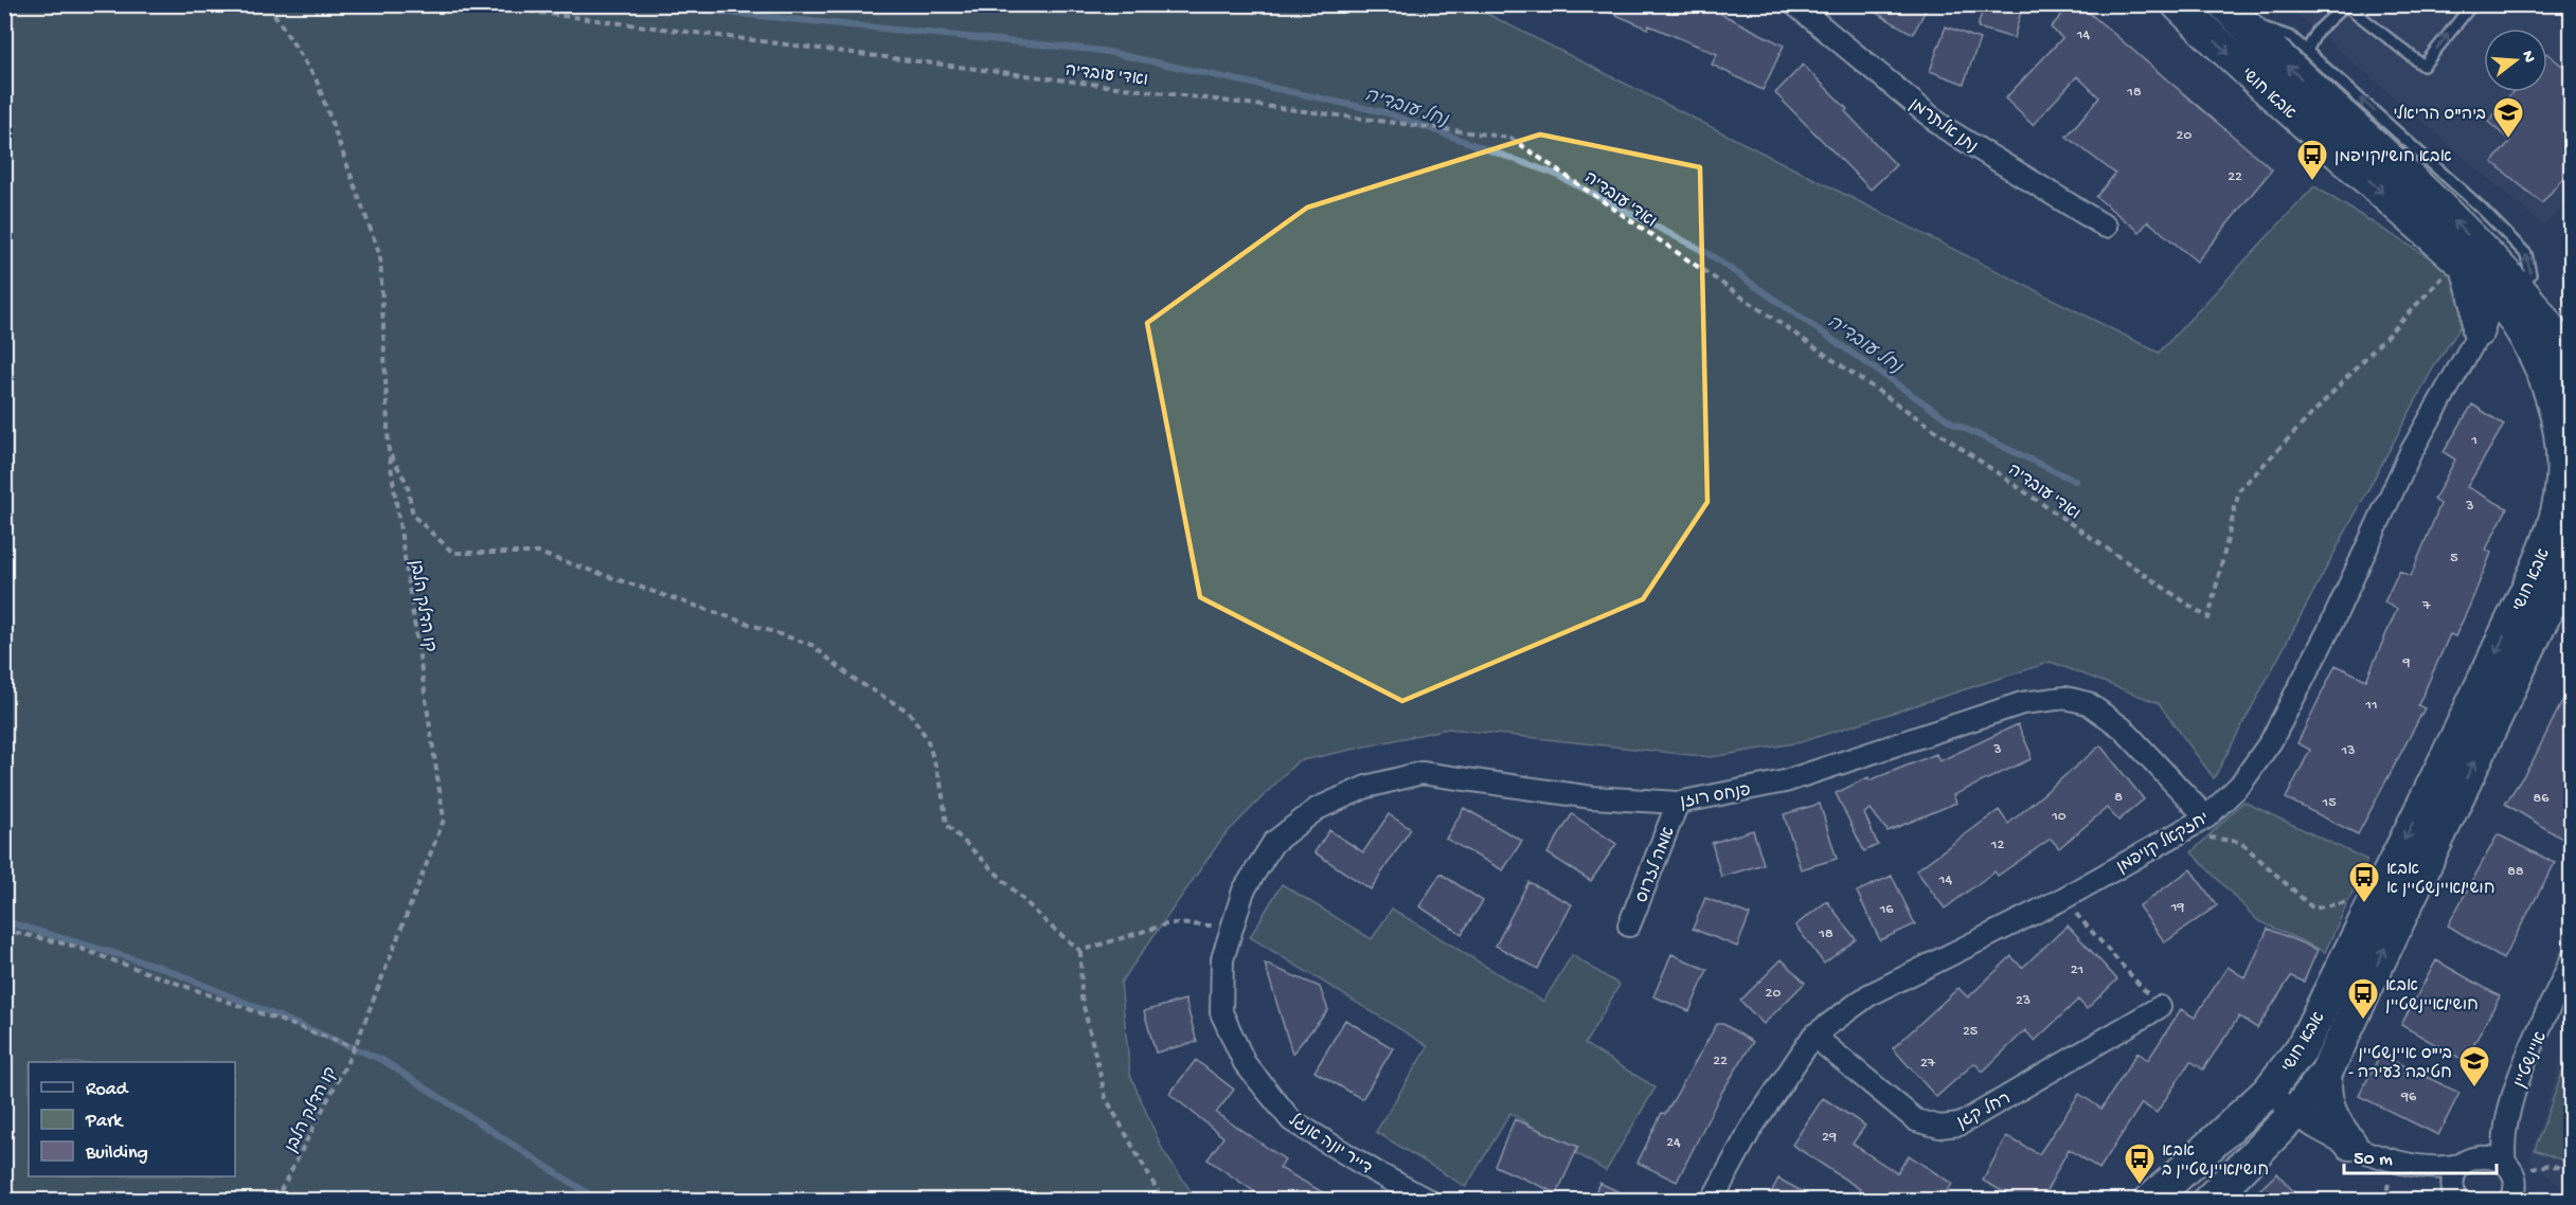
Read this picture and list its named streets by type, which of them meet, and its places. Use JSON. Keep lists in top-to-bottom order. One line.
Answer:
{"streets":{"main road":["אבא חושי"],"street":["נתן אלתרמן","פנחס רוזן","יחזקאל קויפמן","אמה לזרוס","איינשטיין","רחל קגן","ד''ר יונה אנגל"],"path":["ואדי עובדיה","קו הדלק הלבן"]},"crossings":[["ואדי עובדיה","אבא חושי"],["אבא חושי","יחזקאל קויפמן"],["פנחס רוזן","יחזקאל קויפמן"],["פנחס רוזן","אמה לזרוס"],["פנחס רוזן","ד''ר יונה אנגל"],["יחזקאל קויפמן","רחל קגן"]],"water":["נחל עובדיה"],"places":{"school or university":["ביה\"ס הריאלי","בי\"ס איינשטיין - חטיבה צעירה"],"bus stop":["אבא חושי/קויפמן","אבא חושי/איינשטיין א","אבא חושי/איינשטיין","אבא חושי/איינשטיין ב"]},"house_numbers":["14","18","20","22","1","3","5","7","9","11","3","13","8","86","15","10","12","88","14","19","16","18","21","20","23","25","22","27","96","29","24"],"legend":["Road","Park","Building"],"scale_bar":"50 m","north":"right"}
